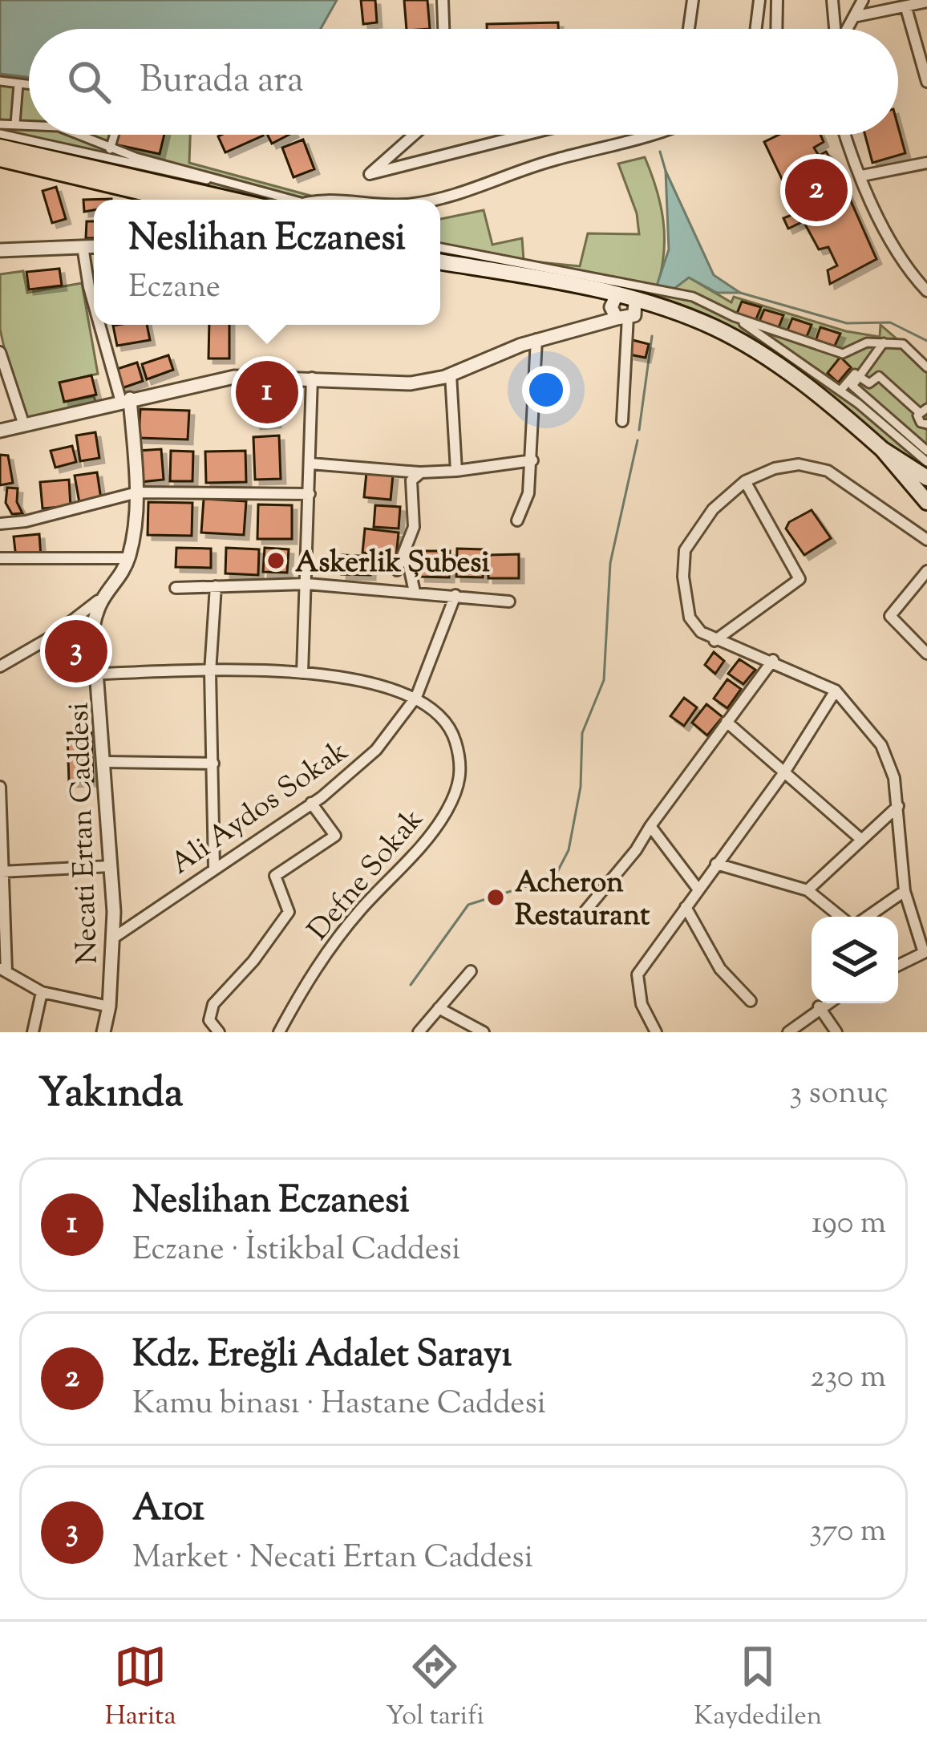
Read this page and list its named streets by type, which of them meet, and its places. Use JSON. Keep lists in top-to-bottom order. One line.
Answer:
{"streets":{"street":["Ali Aydos Sokak","Necati Ertan Caddesi","Defne Sokak"]},"crossings":[["Ali Aydos Sokak","Necati Ertan Caddesi"],["Ali Aydos Sokak","Defne Sokak"]],"places":["Askerlik Şubesi","Acheron Restaurant"],"page":{"search":"Burada ara","pins":["2","1","3"],"popup":["Neslihan Eczanesi","Eczane"],"heading":["Yakında","3 sonuç"],"list":[{"mark":"1","name":"Neslihan Eczanesi","note":"Eczane · İstikbal Caddesi","value":"190 m"},{"mark":"2","name":"Kdz. Ereğli Adalet Sarayı","note":"Kamu binası · Hastane Caddesi","value":"230 m"},{"mark":"3","name":"A101","note":"Market · Necati Ertan Caddesi","value":"370 m"}],"nav":["Harita","Yol tarifi","Kaydedilen"]}}
